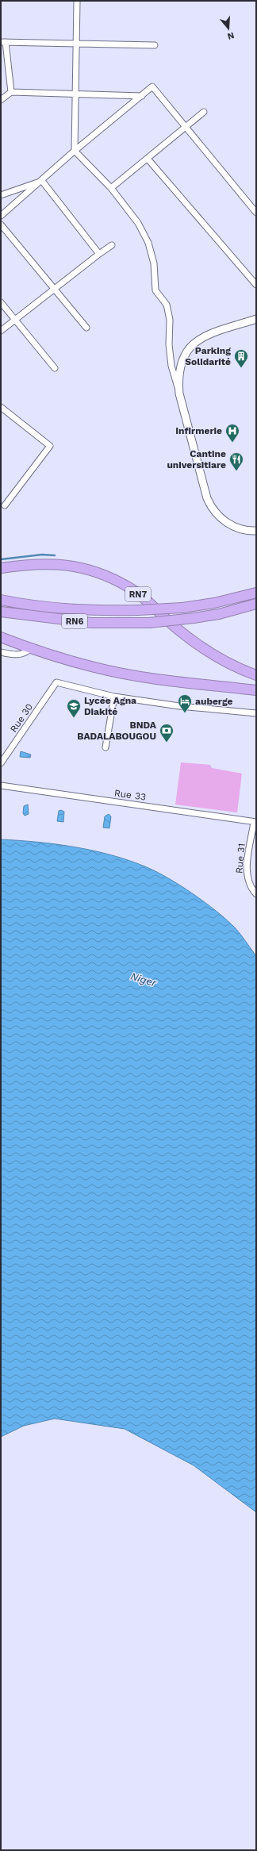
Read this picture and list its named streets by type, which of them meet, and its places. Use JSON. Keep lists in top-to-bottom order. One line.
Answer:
{"streets":{"highway":["RN7","RN6"],"street":["Rue 30","Rue 33","Rue 31"]},"crossings":[["Rue 33","Rue 31"]],"water":["Niger"],"places":{"building":["Parking Solidarité"],"hospital":["Infirmerie"],"restaurant":["Cantine universitiare"],"hotel":["auberge"],"school or university":["Lycée Agna Diakité"],"bank":["BNDA BADALABOUGOU"]},"north":"bottom"}
